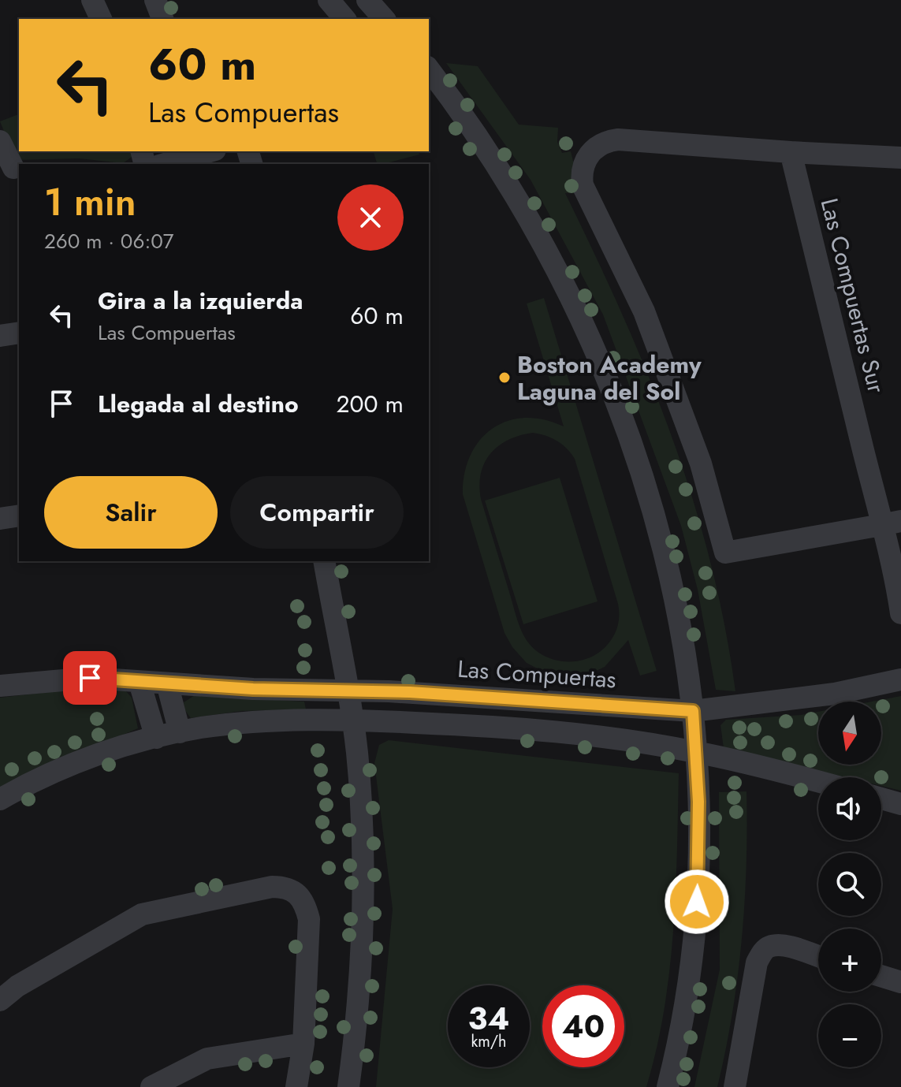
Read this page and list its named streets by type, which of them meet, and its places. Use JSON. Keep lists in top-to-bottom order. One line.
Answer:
{"streets":{"street":["Las Compuertas Sur","Las Compuertas"]},"places":["Boston Academy Laguna del Sol"],"north":"bottom","page":{"turn":["60 m","Las Compuertas"],"heading":["1 min","260 m · 06:07"],"list":[{"name":"Gira a la izquierda","note":"Las Compuertas","value":"60 m"},{"name":"Llegada al destino","value":"200 m"}],"buttons":["Salir","Compartir"],"map_buttons":["+","−"],"speed":"34 km/h","limit":"40"}}
